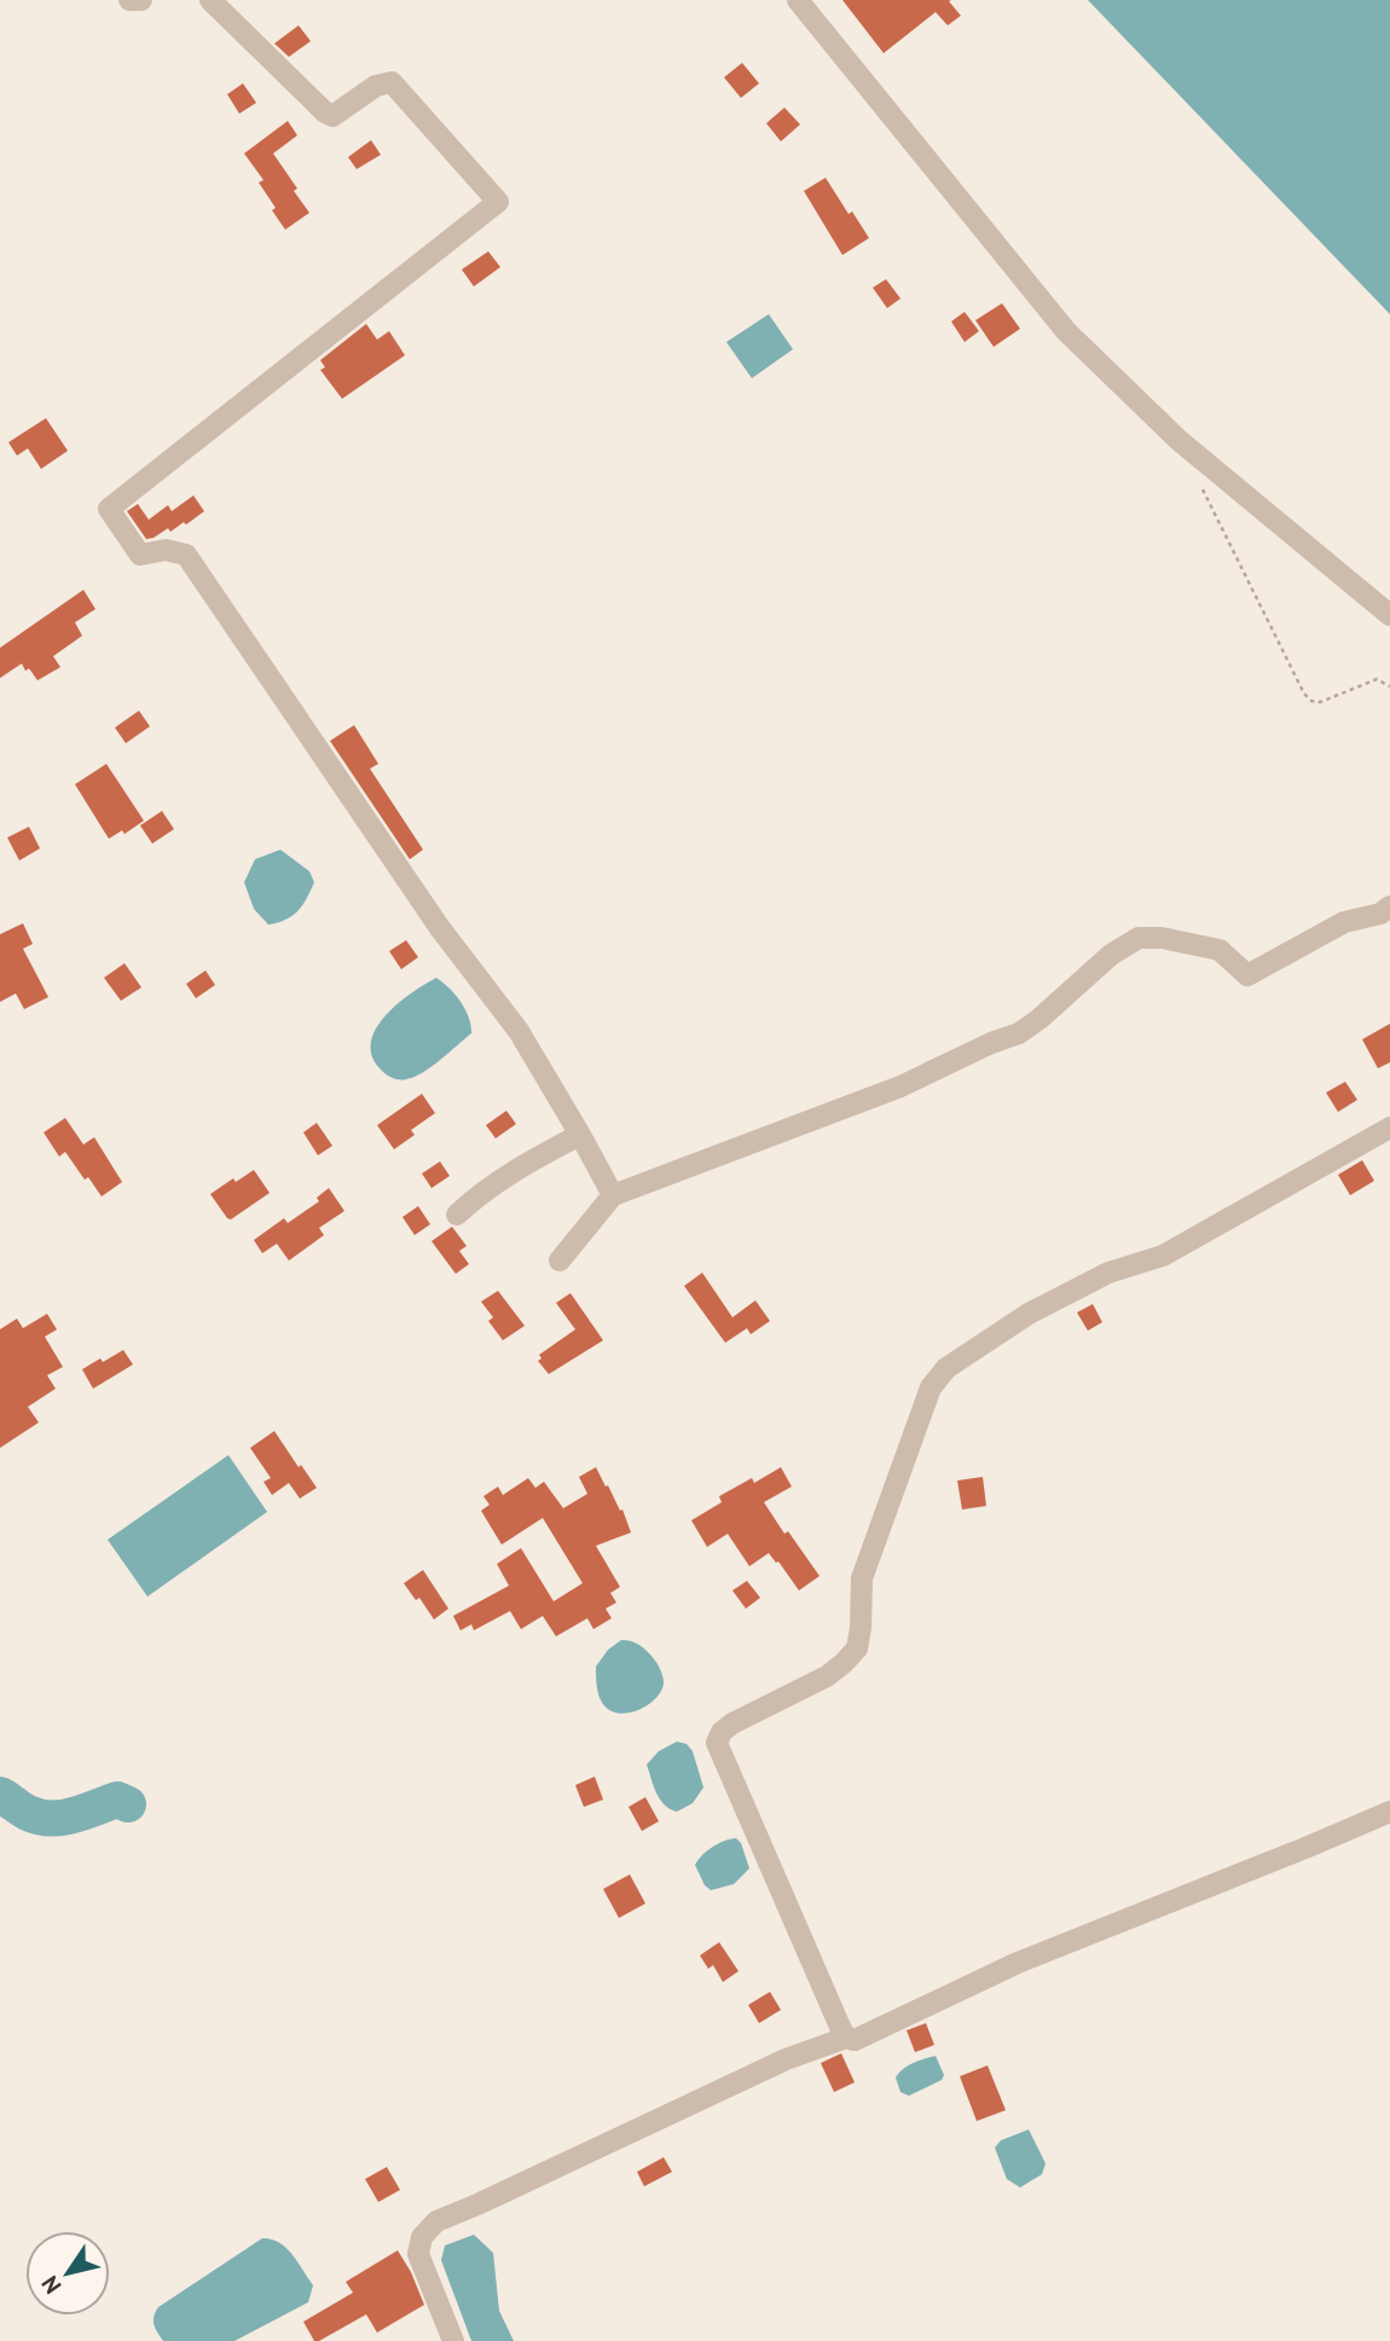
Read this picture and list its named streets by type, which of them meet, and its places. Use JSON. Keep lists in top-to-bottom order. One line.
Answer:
{"north":"bottom left"}
